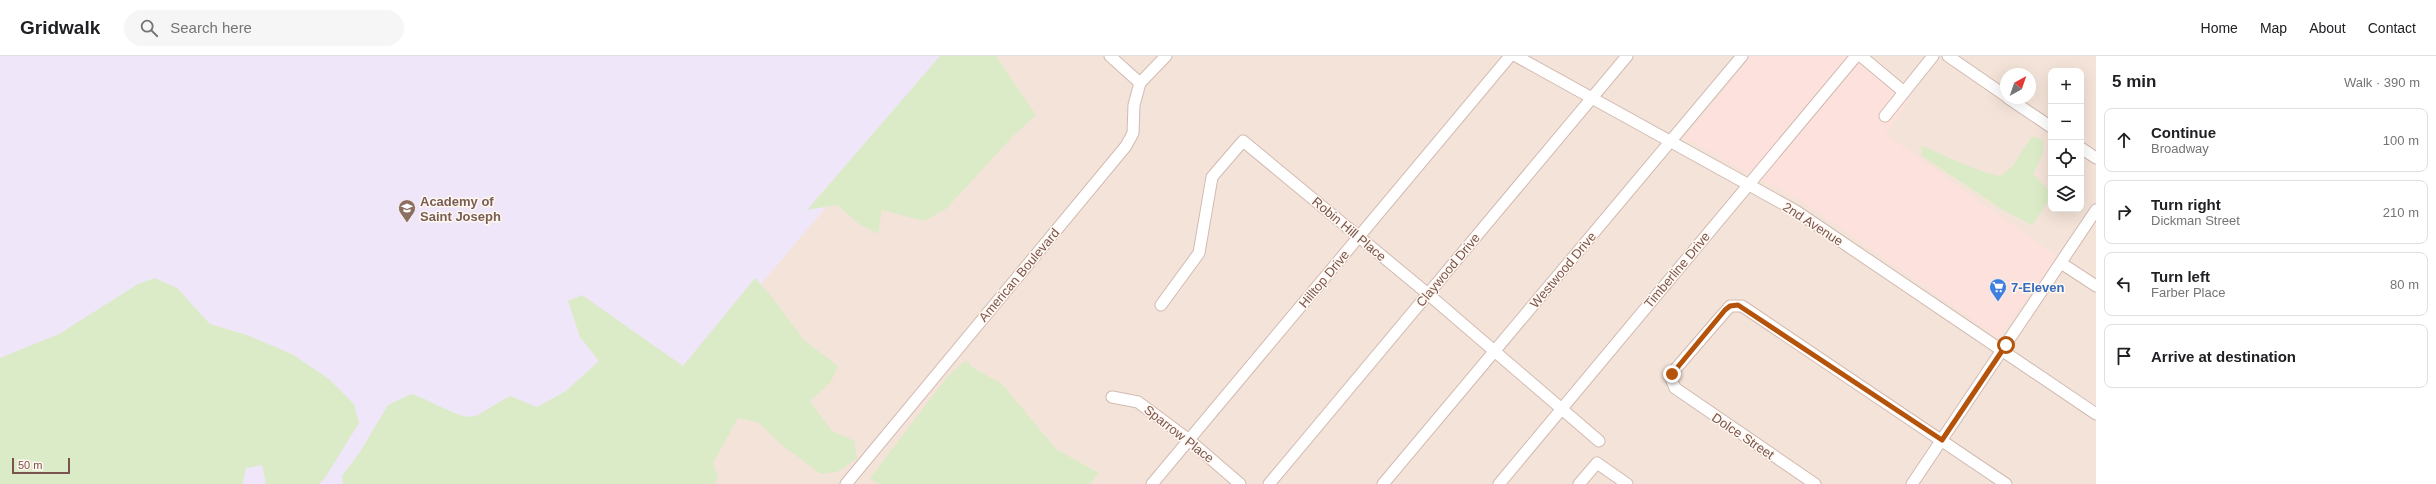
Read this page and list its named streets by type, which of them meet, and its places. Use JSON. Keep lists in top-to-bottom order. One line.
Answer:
{"streets":{"street":["2nd Avenue","Robin Hill Place","Claywood Drive","Westwood Drive","Timberline Drive","American Boulevard","Hilltop Drive","Sparrow Place","Dolce Street"]},"crossings":[["2nd Avenue","Claywood Drive"],["2nd Avenue","Westwood Drive"],["2nd Avenue","Timberline Drive"],["Robin Hill Place","Claywood Drive"],["Robin Hill Place","Westwood Drive"],["Robin Hill Place","Timberline Drive"],["Robin Hill Place","Hilltop Drive"],["Hilltop Drive","Sparrow Place"]],"places":{"school or university":["Academy of Saint Joseph"],"supermarket":["7-Eleven"]},"scale_bar":"50 m","north":"top right","page":{"header":"Gridwalk","search":"Search here","nav":["Home","Map","About","Contact"],"heading":["5 min","Walk · 390 m"],"map_buttons":["+","−"],"list":[["Continue","Broadway","100 m"],["Turn right","Dickman Street","210 m"],["Turn left","Farber Place","80 m"],"Arrive at destination"],"scale":"50 m"}}
